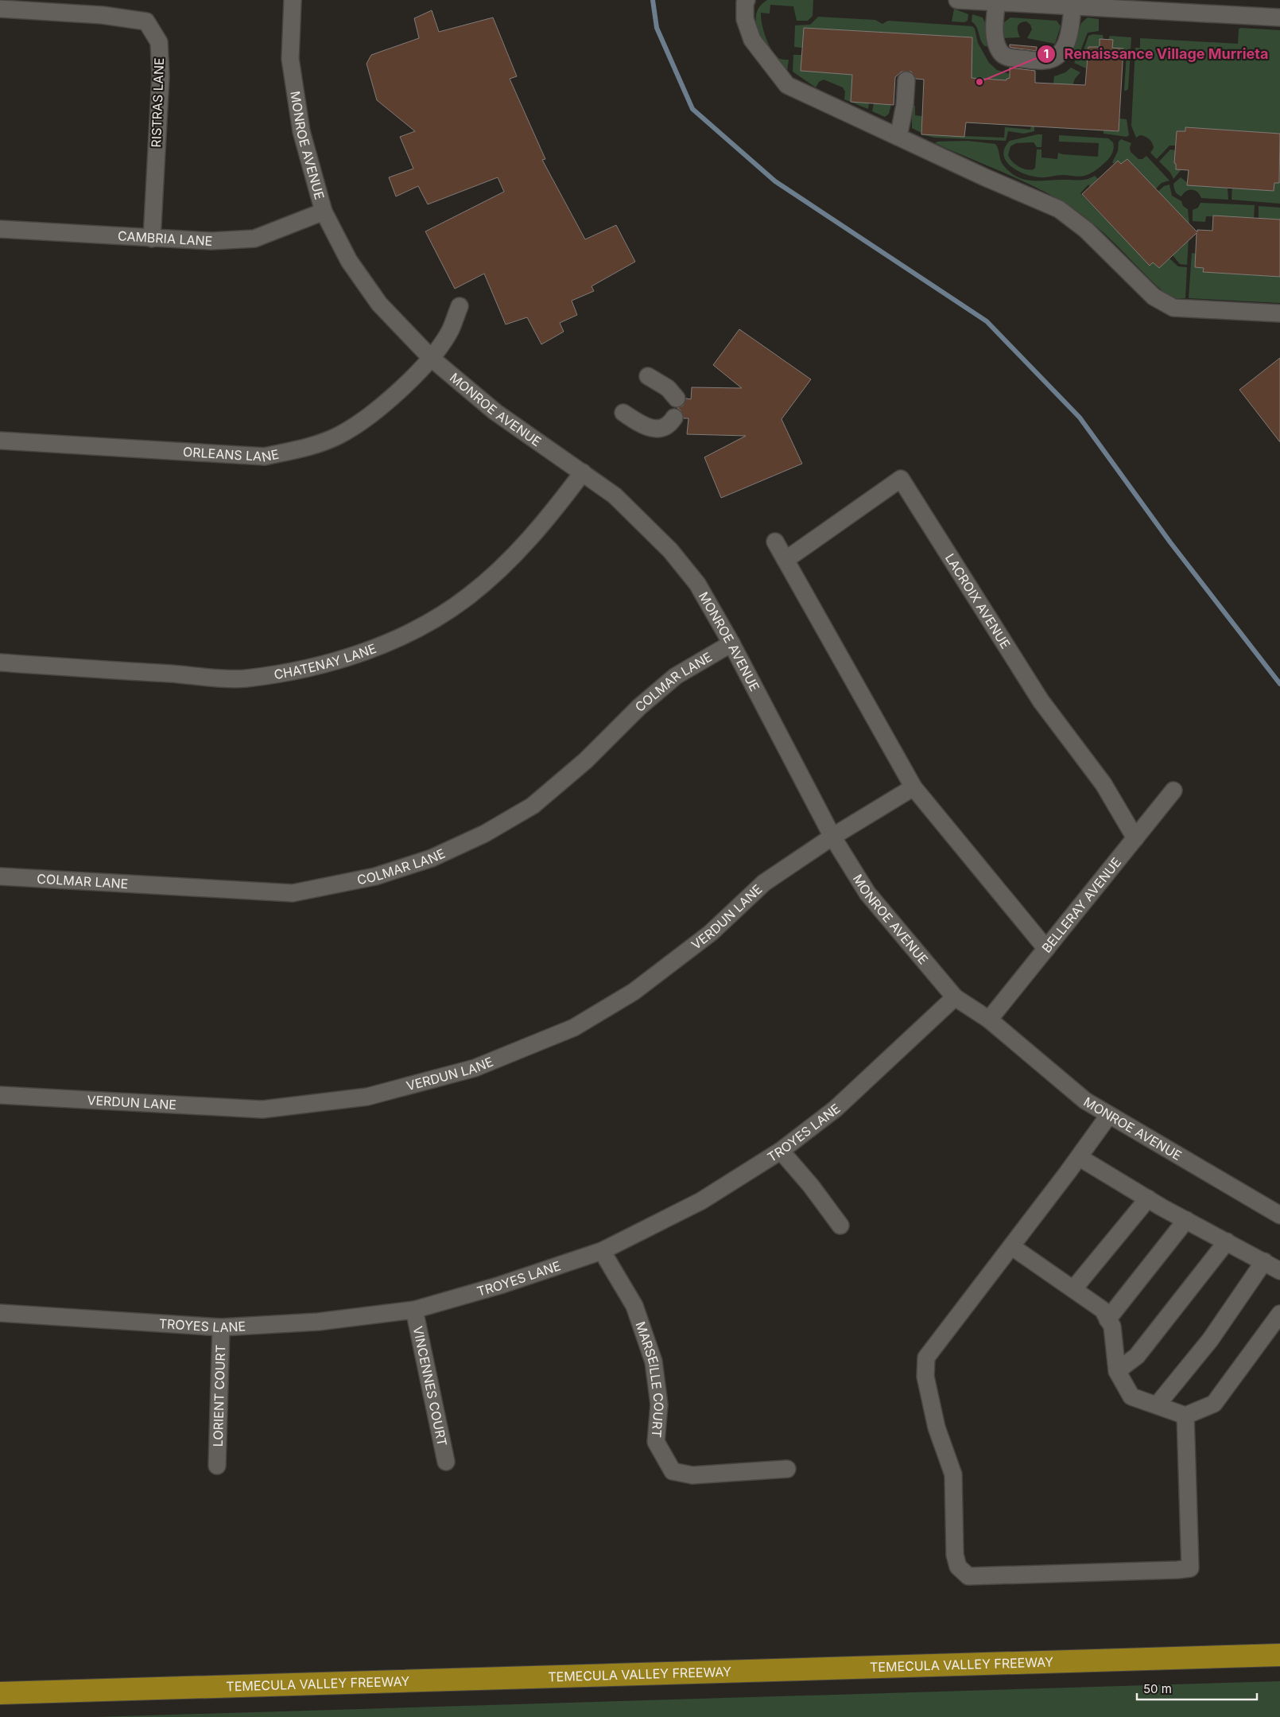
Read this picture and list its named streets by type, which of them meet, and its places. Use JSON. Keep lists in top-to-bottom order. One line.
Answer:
{"streets":{"highway":["TEMECULA VALLEY FREEWAY"],"street":["RISTRAS LANE","MONROE AVENUE","CAMBRIA LANE","ORLEANS LANE","LACROIX AVENUE","CHATENAY LANE","COLMAR LANE","BELLERAY AVENUE","VERDUN LANE","TROYES LANE","MARSEILLE COURT","VINCENNES COURT","LORIENT COURT"]},"crossings":[["RISTRAS LANE","CAMBRIA LANE"],["MONROE AVENUE","CAMBRIA LANE"],["MONROE AVENUE","ORLEANS LANE"],["MONROE AVENUE","CHATENAY LANE"],["MONROE AVENUE","COLMAR LANE"],["MONROE AVENUE","BELLERAY AVENUE"],["MONROE AVENUE","VERDUN LANE"],["MONROE AVENUE","TROYES LANE"],["LACROIX AVENUE","BELLERAY AVENUE"],["TROYES LANE","MARSEILLE COURT"],["TROYES LANE","VINCENNES COURT"],["TROYES LANE","LORIENT COURT"]],"places":["Renaissance Village Murrieta"],"scale_bar":"50 m"}
